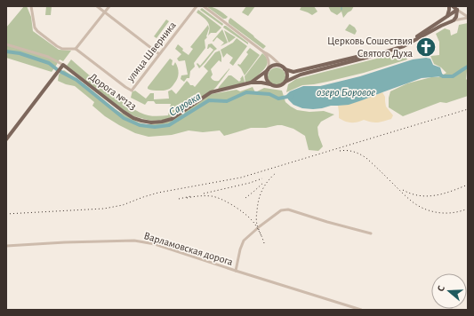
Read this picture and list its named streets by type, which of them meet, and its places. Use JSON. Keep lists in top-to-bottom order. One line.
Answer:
{"streets":{"main road":["Дорога №123"],"street":["улица Шверника","Варламовская дорога"]},"water":["озеро Боровое","Саровка"],"places":{"church":["Церковь Сошествия Святого Духа"]},"north":"left"}
